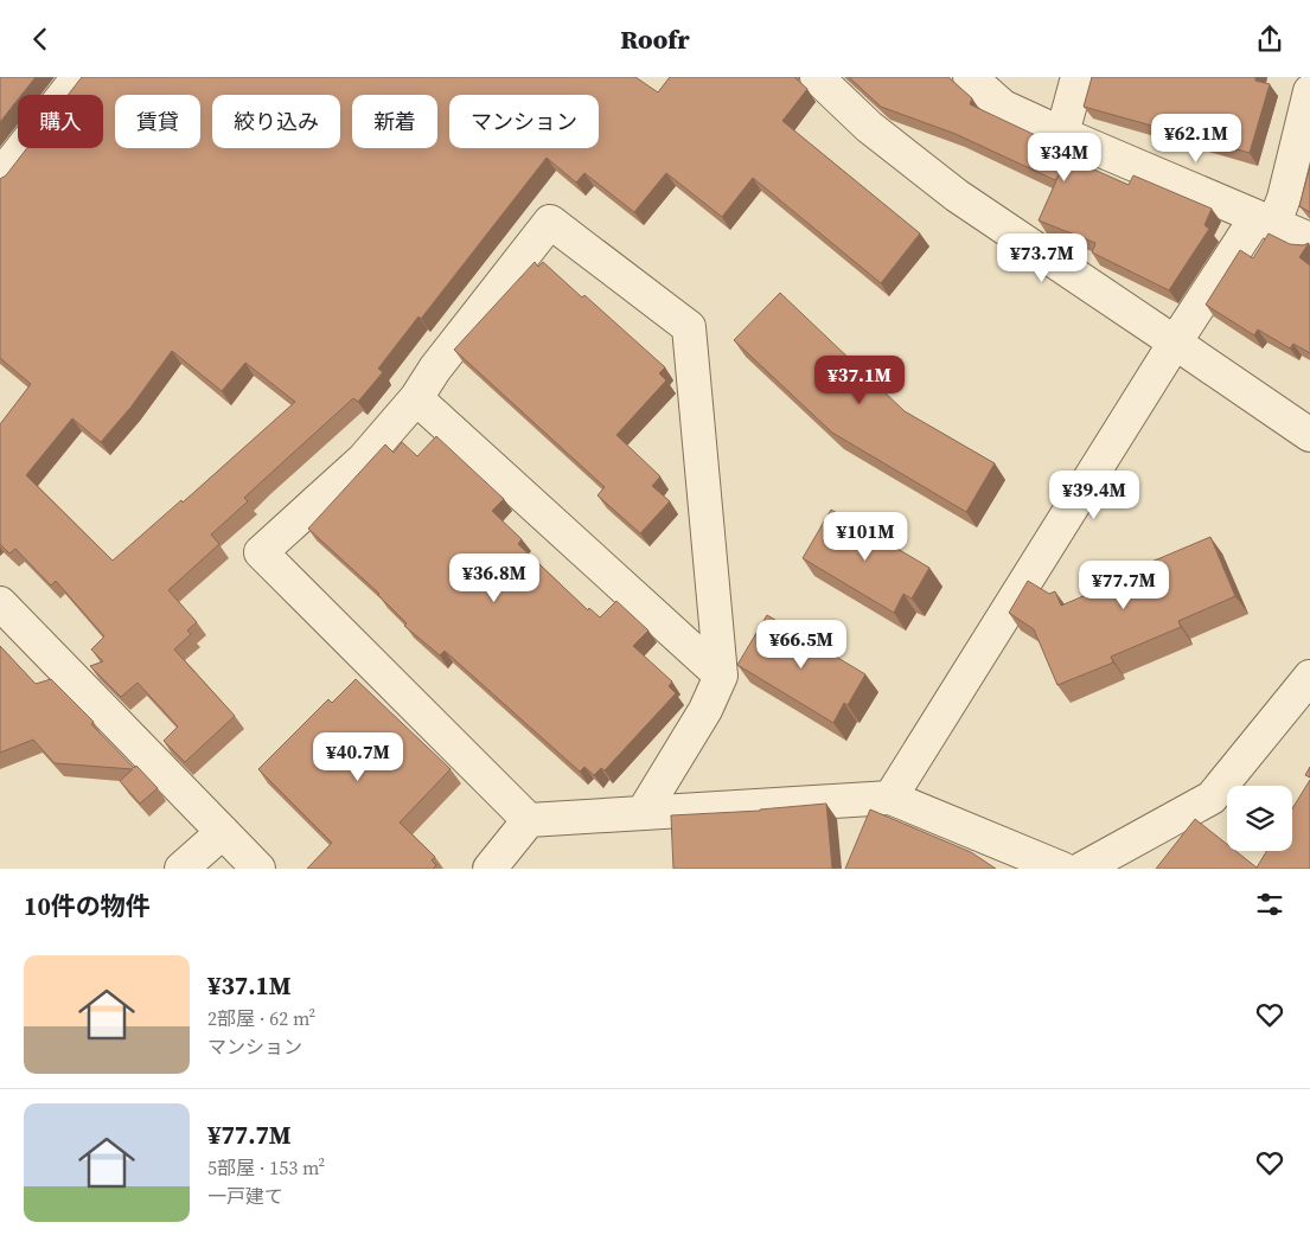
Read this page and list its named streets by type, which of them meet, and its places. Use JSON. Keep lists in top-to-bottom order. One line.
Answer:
{"page":{"header":"Roofr","chip":["購入","賃貸","絞り込み","新着","マンション"],"price":["¥62.1M","¥34M","¥73.7M","¥37.1M","¥39.4M","¥101M","¥36.8M","¥77.7M","¥66.5M","¥40.7M"],"heading":"10件の物件","list":[{"name":"¥37.1M","note":"2部屋 · 62 m² · マンション"},{"name":"¥77.7M","note":"5部屋 · 153 m² · 一戸建て"}]}}
